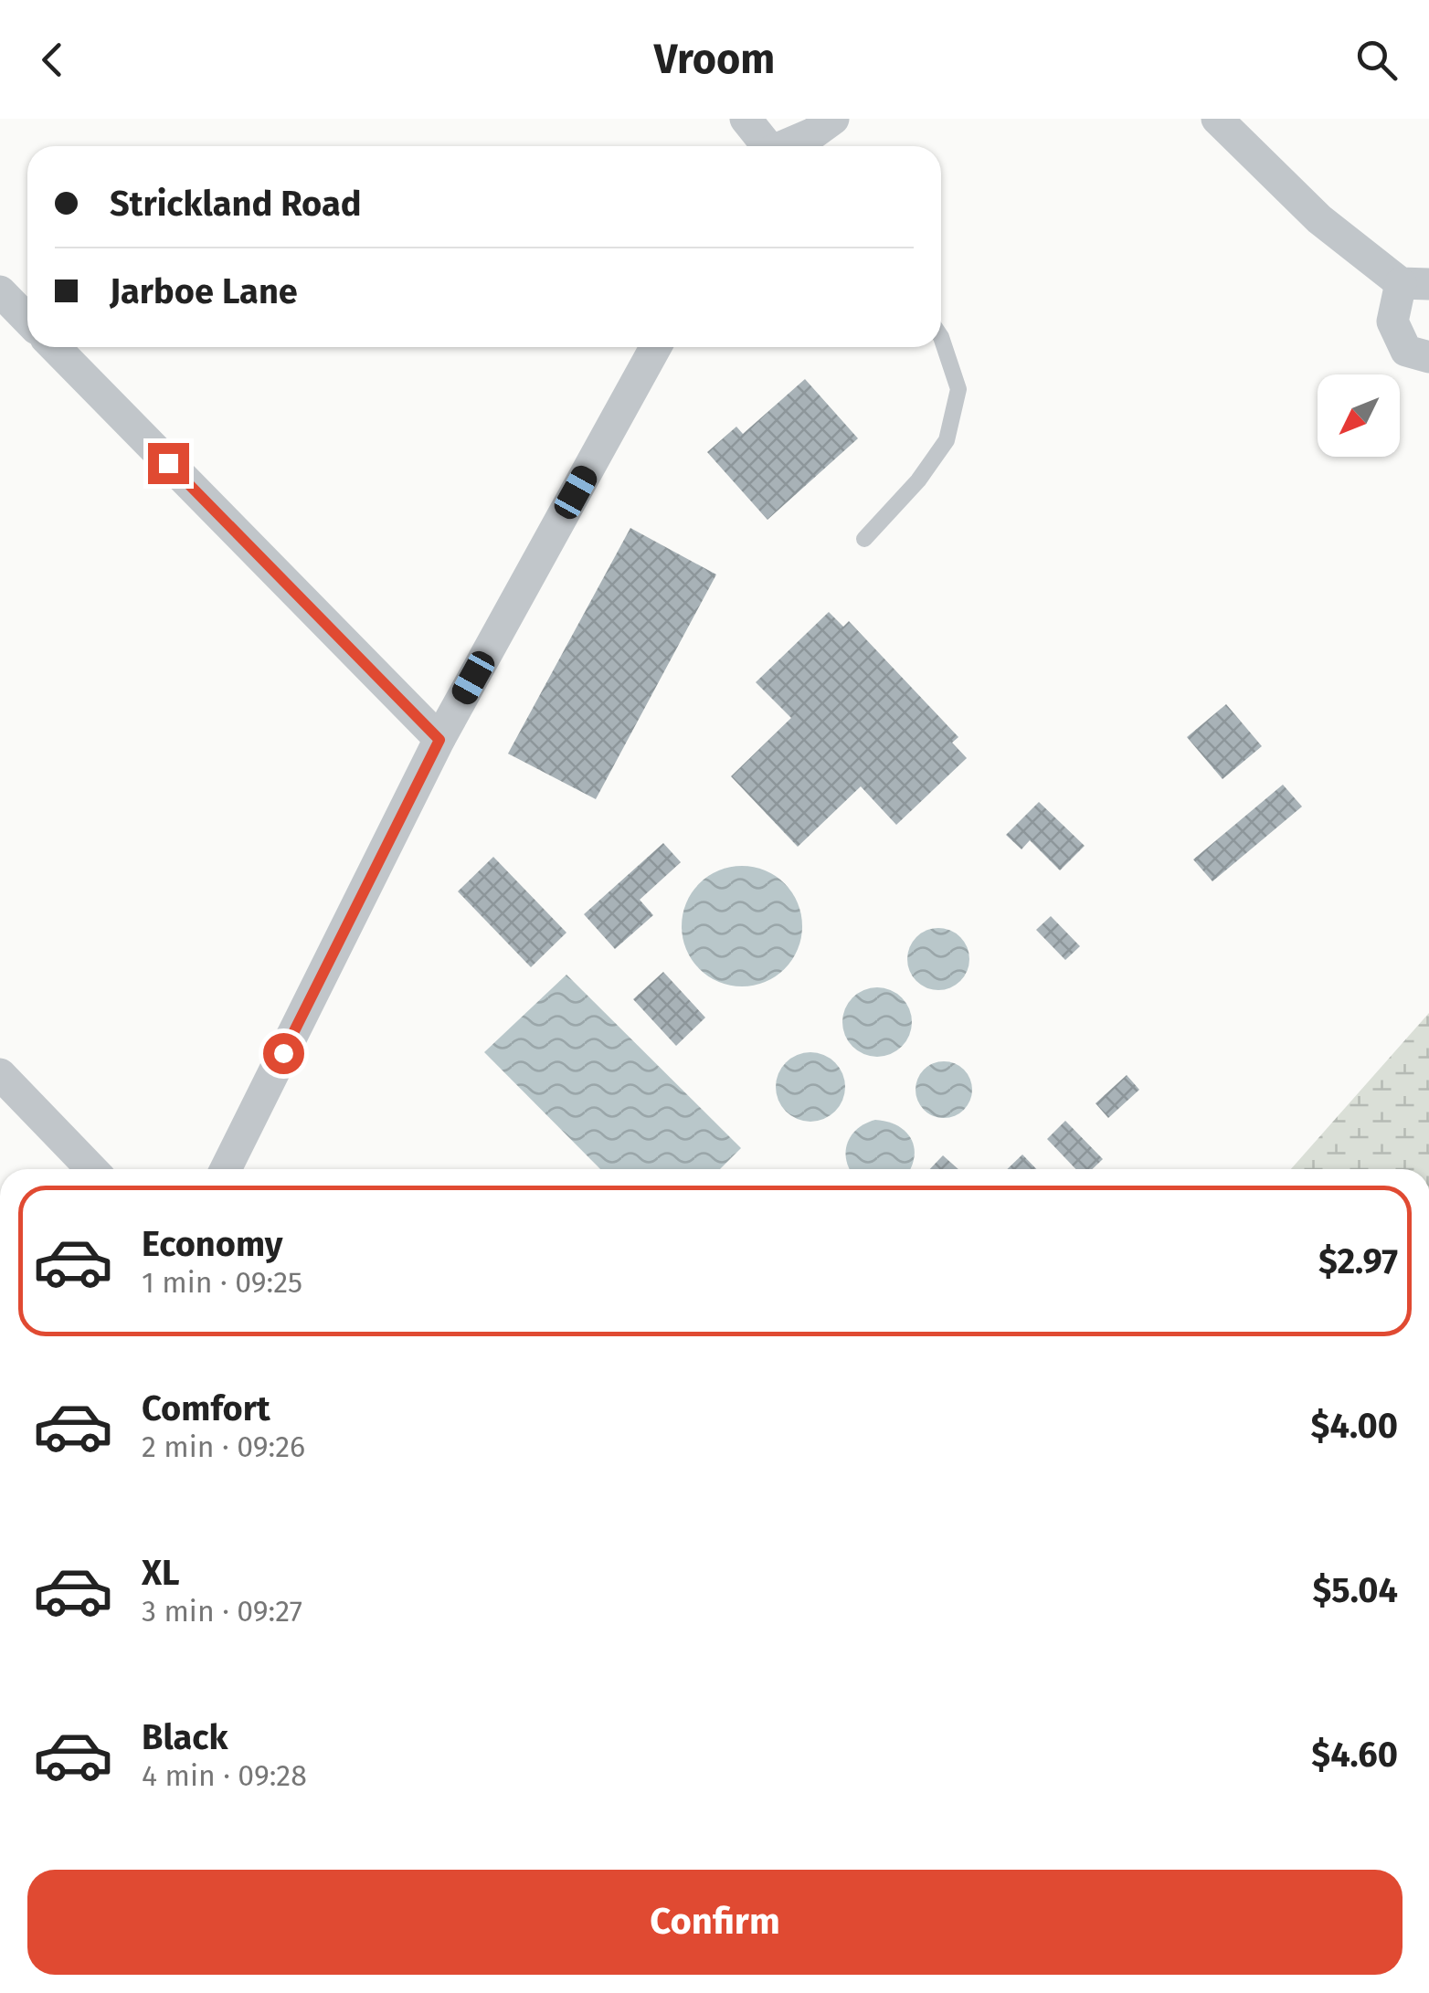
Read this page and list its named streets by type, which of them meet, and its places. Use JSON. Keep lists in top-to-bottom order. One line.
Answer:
{"north":"bottom left","page":{"header":"Vroom","banner":["Strickland Road","Jarboe Lane"],"list":[{"name":"Economy","note":"1 min · 09:25","value":"$2.97"},{"name":"Comfort","note":"2 min · 09:26","value":"$4.00"},{"name":"XL","note":"3 min · 09:27","value":"$5.04"},{"name":"Black","note":"4 min · 09:28","value":"$4.60"}],"buttons":"Confirm"}}
